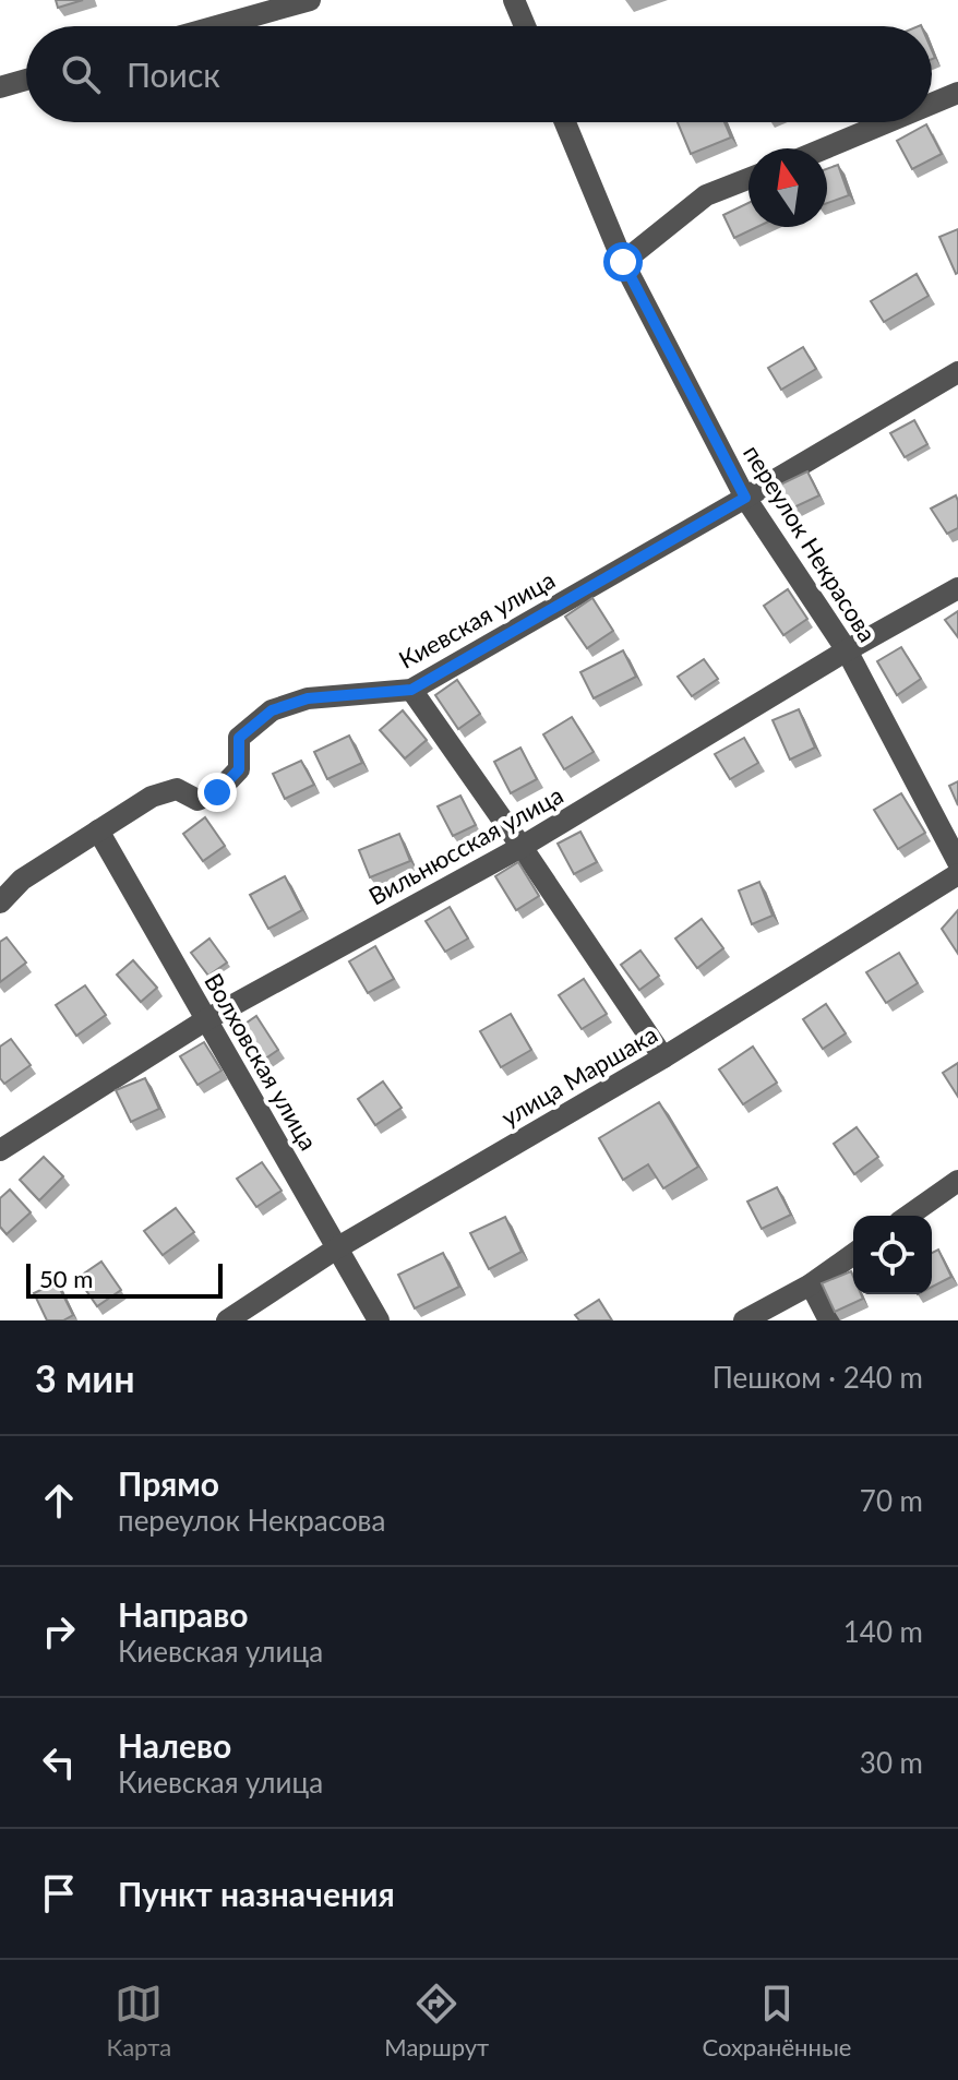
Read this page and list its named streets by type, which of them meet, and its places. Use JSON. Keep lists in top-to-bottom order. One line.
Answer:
{"streets":{"street":["переулок Некрасова","Киевская улица","Вильнюсская улица","Волховская улица","улица Маршака"]},"crossings":[["переулок Некрасова","Киевская улица"],["переулок Некрасова","Вильнюсская улица"],["Киевская улица","Волховская улица"],["Вильнюсская улица","Волховская улица"],["Волховская улица","улица Маршака"]],"scale_bar":"50 m","north":"top","page":{"search":"Поиск","scale":"50 m","heading":["3 мин","Пешком · 240 m"],"list":[["Прямо","переулок Некрасова","70 m"],["Направо","Киевская улица","140 m"],["Налево","Киевская улица","30 m"],"Пункт назначения"],"nav":["Карта","Маршрут","Сохранённые"]}}
